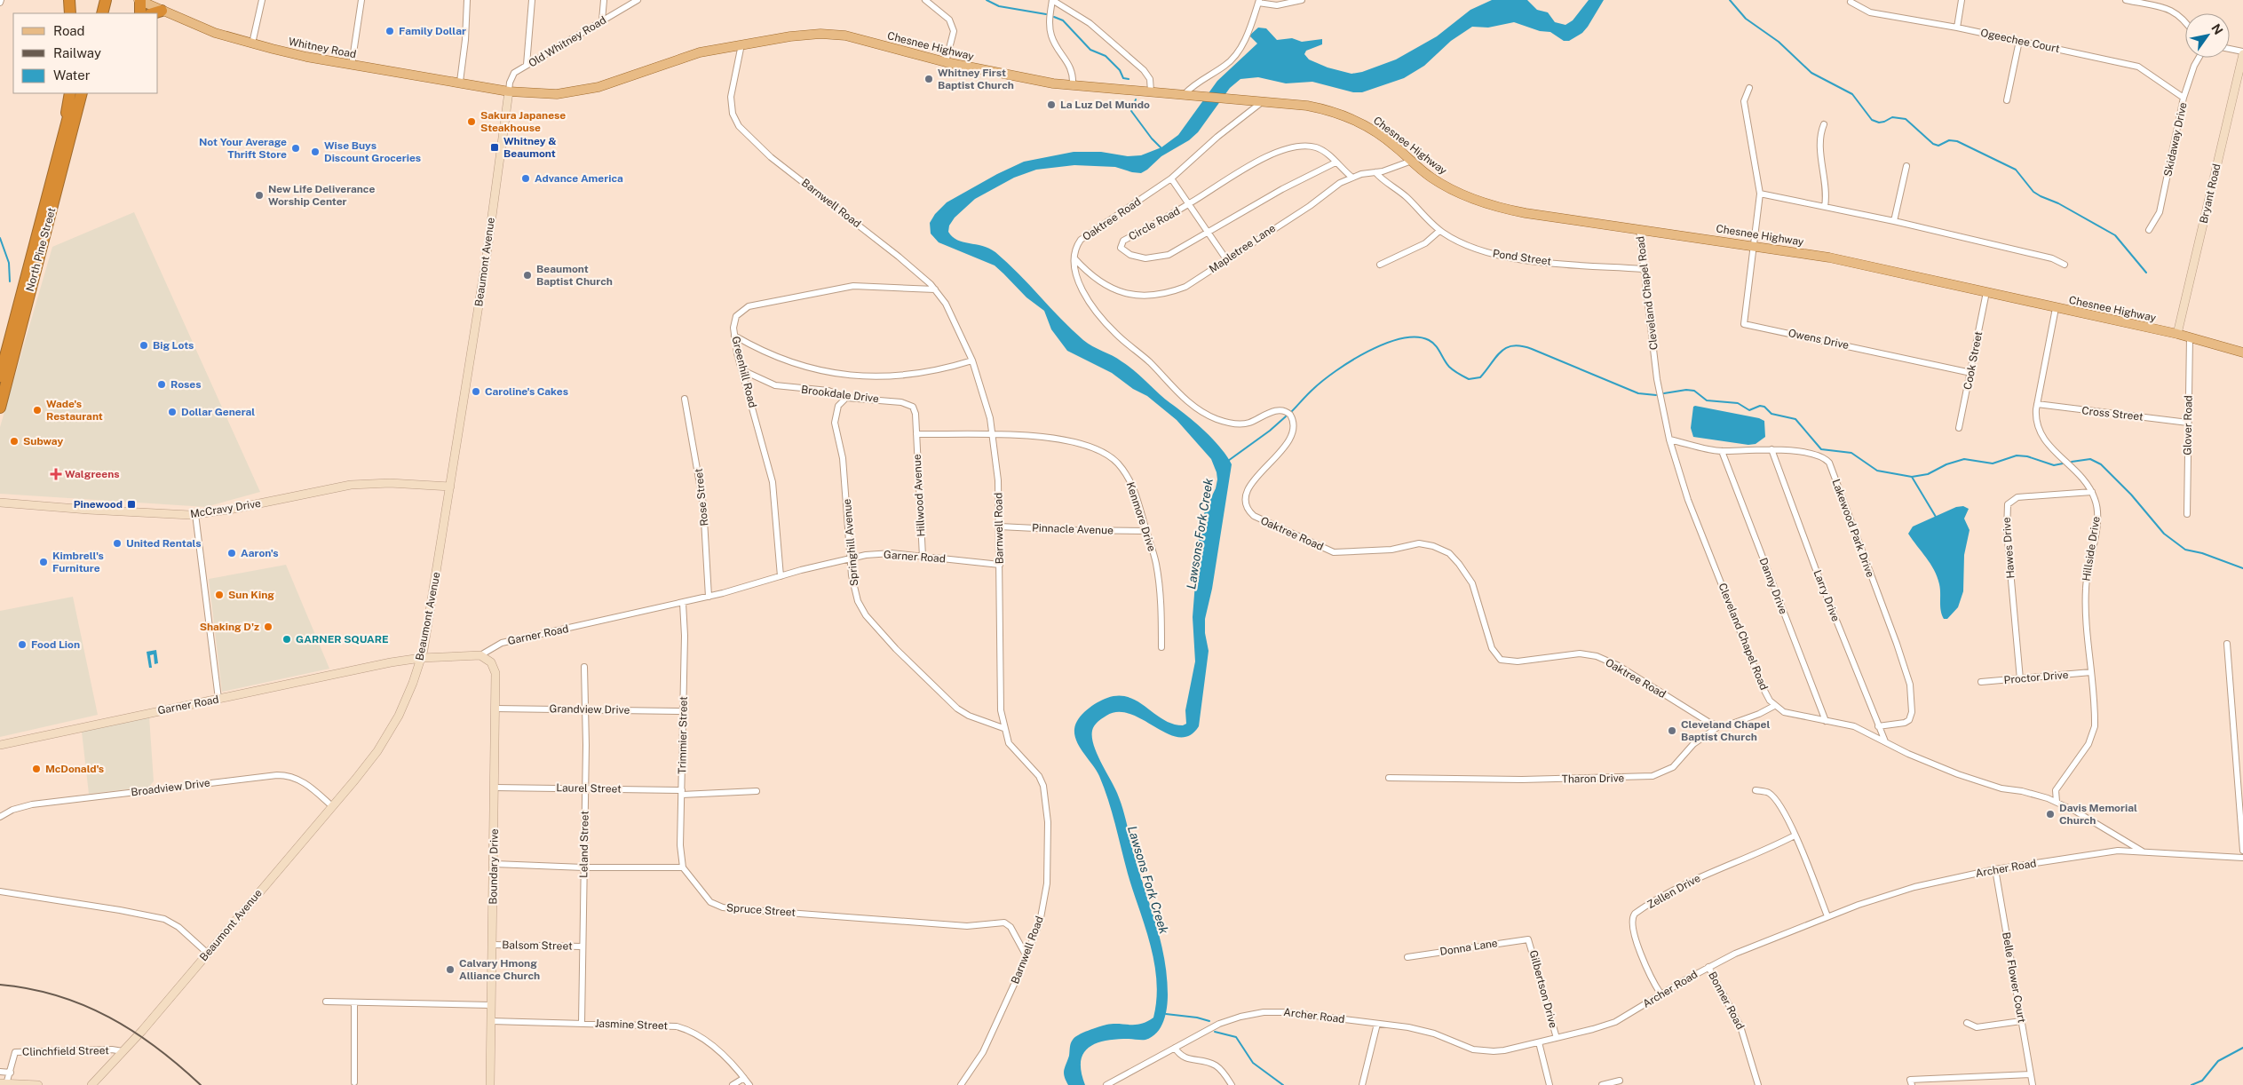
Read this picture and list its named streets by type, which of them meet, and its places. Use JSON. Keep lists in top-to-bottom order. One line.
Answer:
{"streets":{"highway":["North Pine Street"],"main road":["Chesnee Highway","Whitney Road"],"street":["Ogeechee Court","Old Whitney Road","Skidaway Drive","Bryant Road","Barnwell Road","Oaktree Road","Circle Road","Mapletree Lane","Pond Street","Beaumont Avenue","Cleveland Chapel Road","Owens Drive","Cook Street","Greenhill Road","Brookdale Drive","Cross Street","Glover Road","Hillwood Avenue","Rose Street","McCravy Drive","Kenmore Drive","Lakewood Park Drive","Pinnacle Avenue","Springhill Avenue","Hawes Drive","Hillside Drive","Garner Road","Danny Drive","Larry Drive","Proctor Drive","Grandview Drive","Trimmier Street","Tharon Drive","Broadview Drive","Laurel Street","Leland Street","Boundary Drive","Archer Road","Zellen Drive","Spruce Street","Balsom Street","Donna Lane","Belle Flower Court","Gilbertson Drive","Bonner Road","Jasmine Street","Clinchfield Street"]},"crossings":[["Ogeechee Court","Skidaway Drive"],["Old Whitney Road","Chesnee Highway"],["Old Whitney Road","Whitney Road"],["Old Whitney Road","Beaumont Avenue"],["Chesnee Highway","Whitney Road"],["Chesnee Highway","Bryant Road"],["Chesnee Highway","Barnwell Road"],["Chesnee Highway","Oaktree Road"],["Chesnee Highway","Mapletree Lane"],["Chesnee Highway","Beaumont Avenue"],["Chesnee Highway","Cleveland Chapel Road"],["Chesnee Highway","Owens Drive"],["Chesnee Highway","Cook Street"],["Chesnee Highway","Glover Road"],["Chesnee Highway","Hillside Drive"],["Whitney Road","Beaumont Avenue"],["Barnwell Road","Greenhill Road"],["Barnwell Road","Kenmore Drive"],["Barnwell Road","Pinnacle Avenue"],["Barnwell Road","Springhill Avenue"],["Barnwell Road","Garner Road"],["Barnwell Road","Spruce Street"],["Oaktree Road","Mapletree Lane"],["Oaktree Road","Tharon Drive"],["Circle Road","Mapletree Lane"],["Mapletree Lane","Pond Street"],["Pond Street","Cleveland Chapel Road"],["Beaumont Avenue","McCravy Drive"],["Beaumont Avenue","Garner Road"],["Beaumont Avenue","Broadview Drive"],["Beaumont Avenue","Clinchfield Street"],["Cleveland Chapel Road","Lakewood Park Drive"],["Cleveland Chapel Road","Tharon Drive"],["Owens Drive","Cook Street"],["Greenhill Road","Brookdale Drive"],["Greenhill Road","Garner Road"],["Brookdale Drive","Hillwood Avenue"],["Brookdale Drive","Kenmore Drive"],["Brookdale Drive","Springhill Avenue"],["Cross Street","Glover Road"],["Cross Street","Hillside Drive"],["Hillwood Avenue","Kenmore Drive"],["Hillwood Avenue","Garner Road"],["Rose Street","Garner Road"],["Kenmore Drive","Pinnacle Avenue"],["Lakewood Park Drive","Danny Drive"],["Lakewood Park Drive","Larry Drive"],["Springhill Avenue","Garner Road"],["Hawes Drive","Hillside Drive"],["Hawes Drive","Proctor Drive"],["Hillside Drive","Proctor Drive"],["Garner Road","Trimmier Street"],["Garner Road","Boundary Drive"],["Grandview Drive","Trimmier Street"],["Grandview Drive","Leland Street"],["Grandview Drive","Boundary Drive"],["Trimmier Street","Laurel Street"],["Trimmier Street","Spruce Street"],["Laurel Street","Leland Street"],["Laurel Street","Boundary Drive"],["Leland Street","Balsom Street"],["Leland Street","Jasmine Street"],["Boundary Drive","Balsom Street"],["Boundary Drive","Jasmine Street"],["Archer Road","Zellen Drive"],["Archer Road","Belle Flower Court"],["Archer Road","Gilbertson Drive"],["Archer Road","Bonner Road"],["Donna Lane","Gilbertson Drive"]],"water":["Lawsons Fork Creek"],"places":{"other":["Family Dollar","Whitney First Baptist Church","La Luz Del Mundo","Sakura Japanese Steakhouse","Not Your Average Thrift Store","Wise Buys Discount Groceries","Advance America","New Life Deliverance Worship Center","Beaumont Baptist Church","Big Lots","Roses","Caroline's Cakes","Wade's Restaurant","Dollar General","Subway","United Rentals","Aaron's","Kimbrell's Furniture","Sun King","Shaking D'z","GARNER SQUARE","Food Lion","Cleveland Chapel Baptist Church","McDonald's","Davis Memorial Church","Calvary Hmong Alliance Church"],"transit":["Whitney & Beaumont","Pinewood"],"health":["Walgreens"]},"legend":["Road","Railway","Water"],"north":"top right"}
